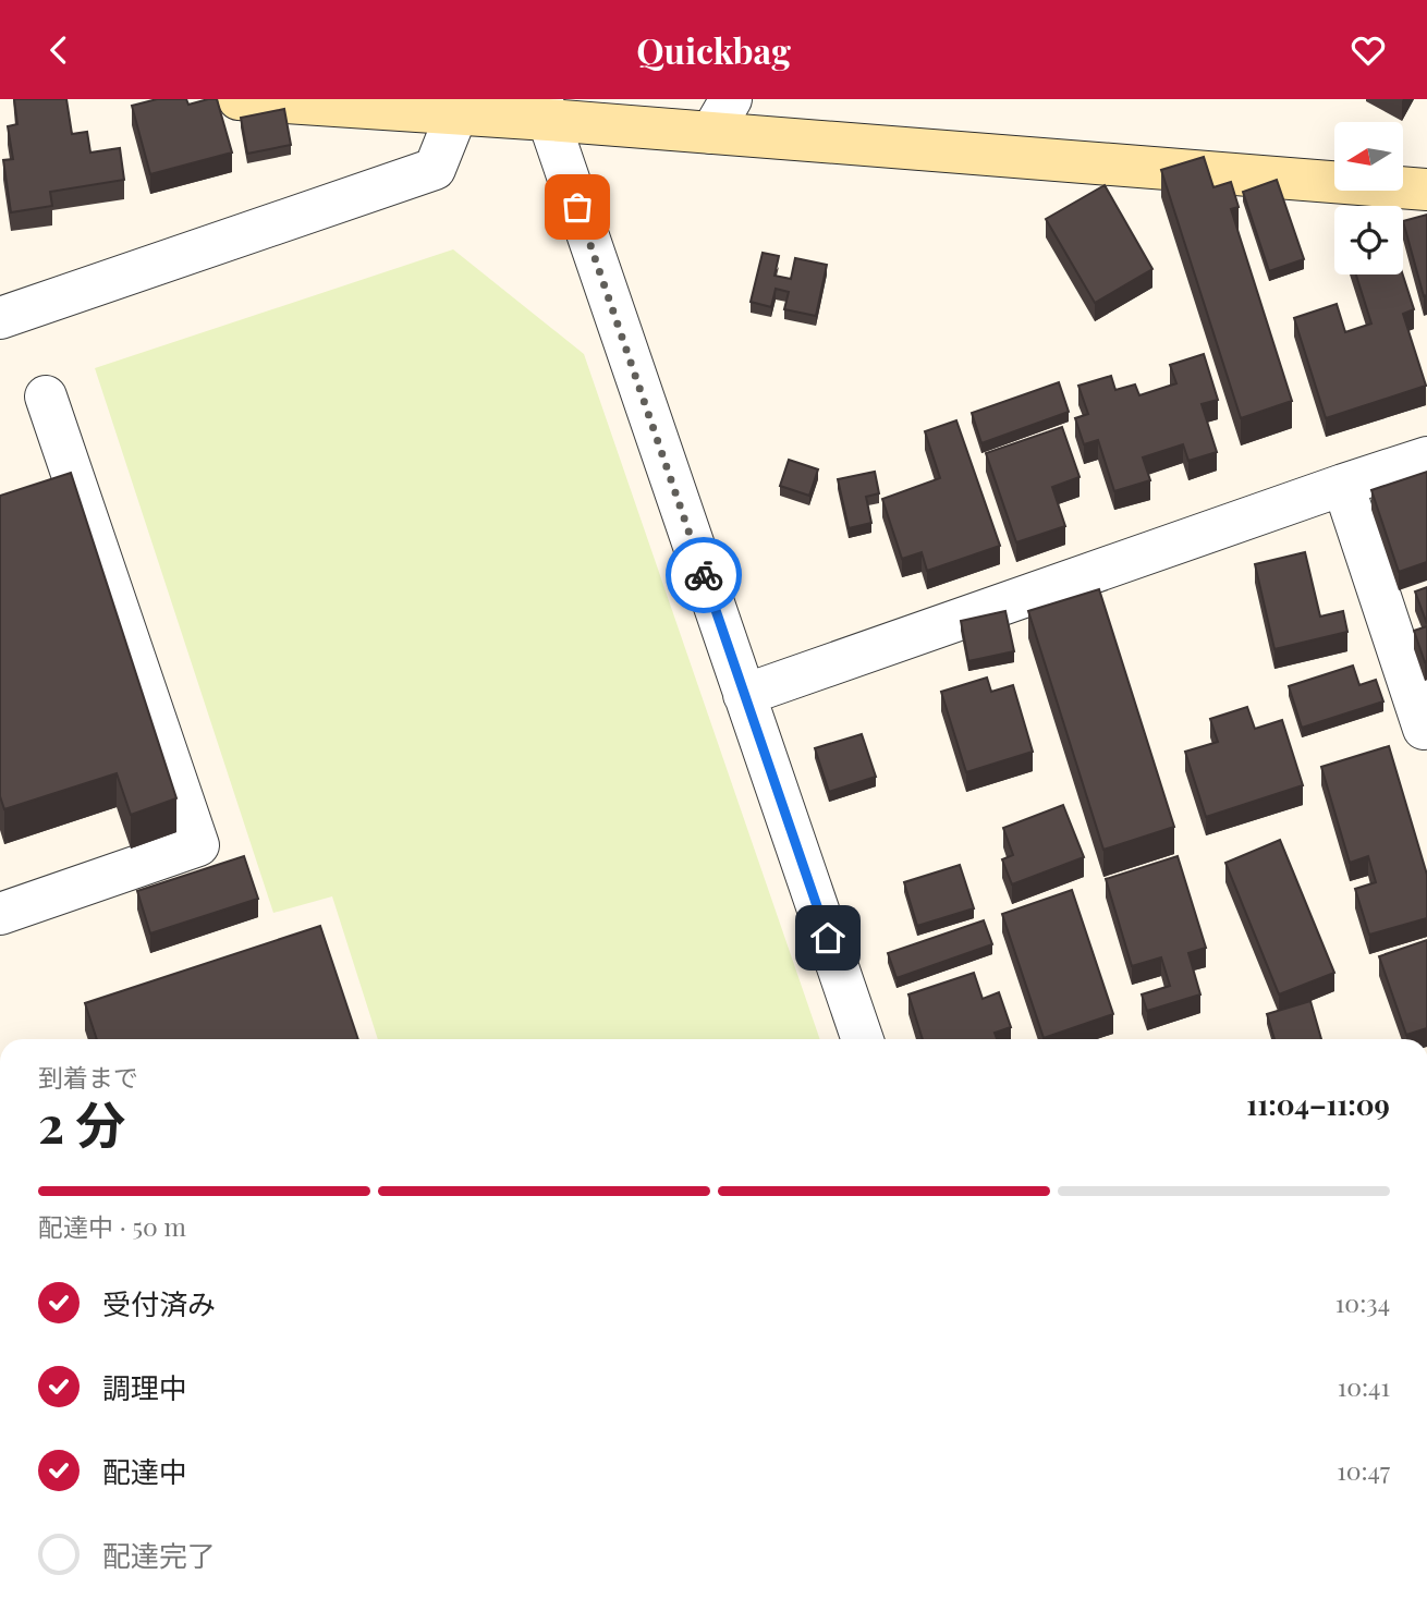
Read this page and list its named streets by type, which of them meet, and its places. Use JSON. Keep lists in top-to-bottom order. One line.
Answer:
{"north":"left","page":{"header":"Quickbag","heading":["2 分","到着まで","11:04–11:09"],"bar":"配達中 · 50 m","list":[["受付済み","10:34"],["調理中","10:41"],["配達中","10:47"],"配達完了"]}}
